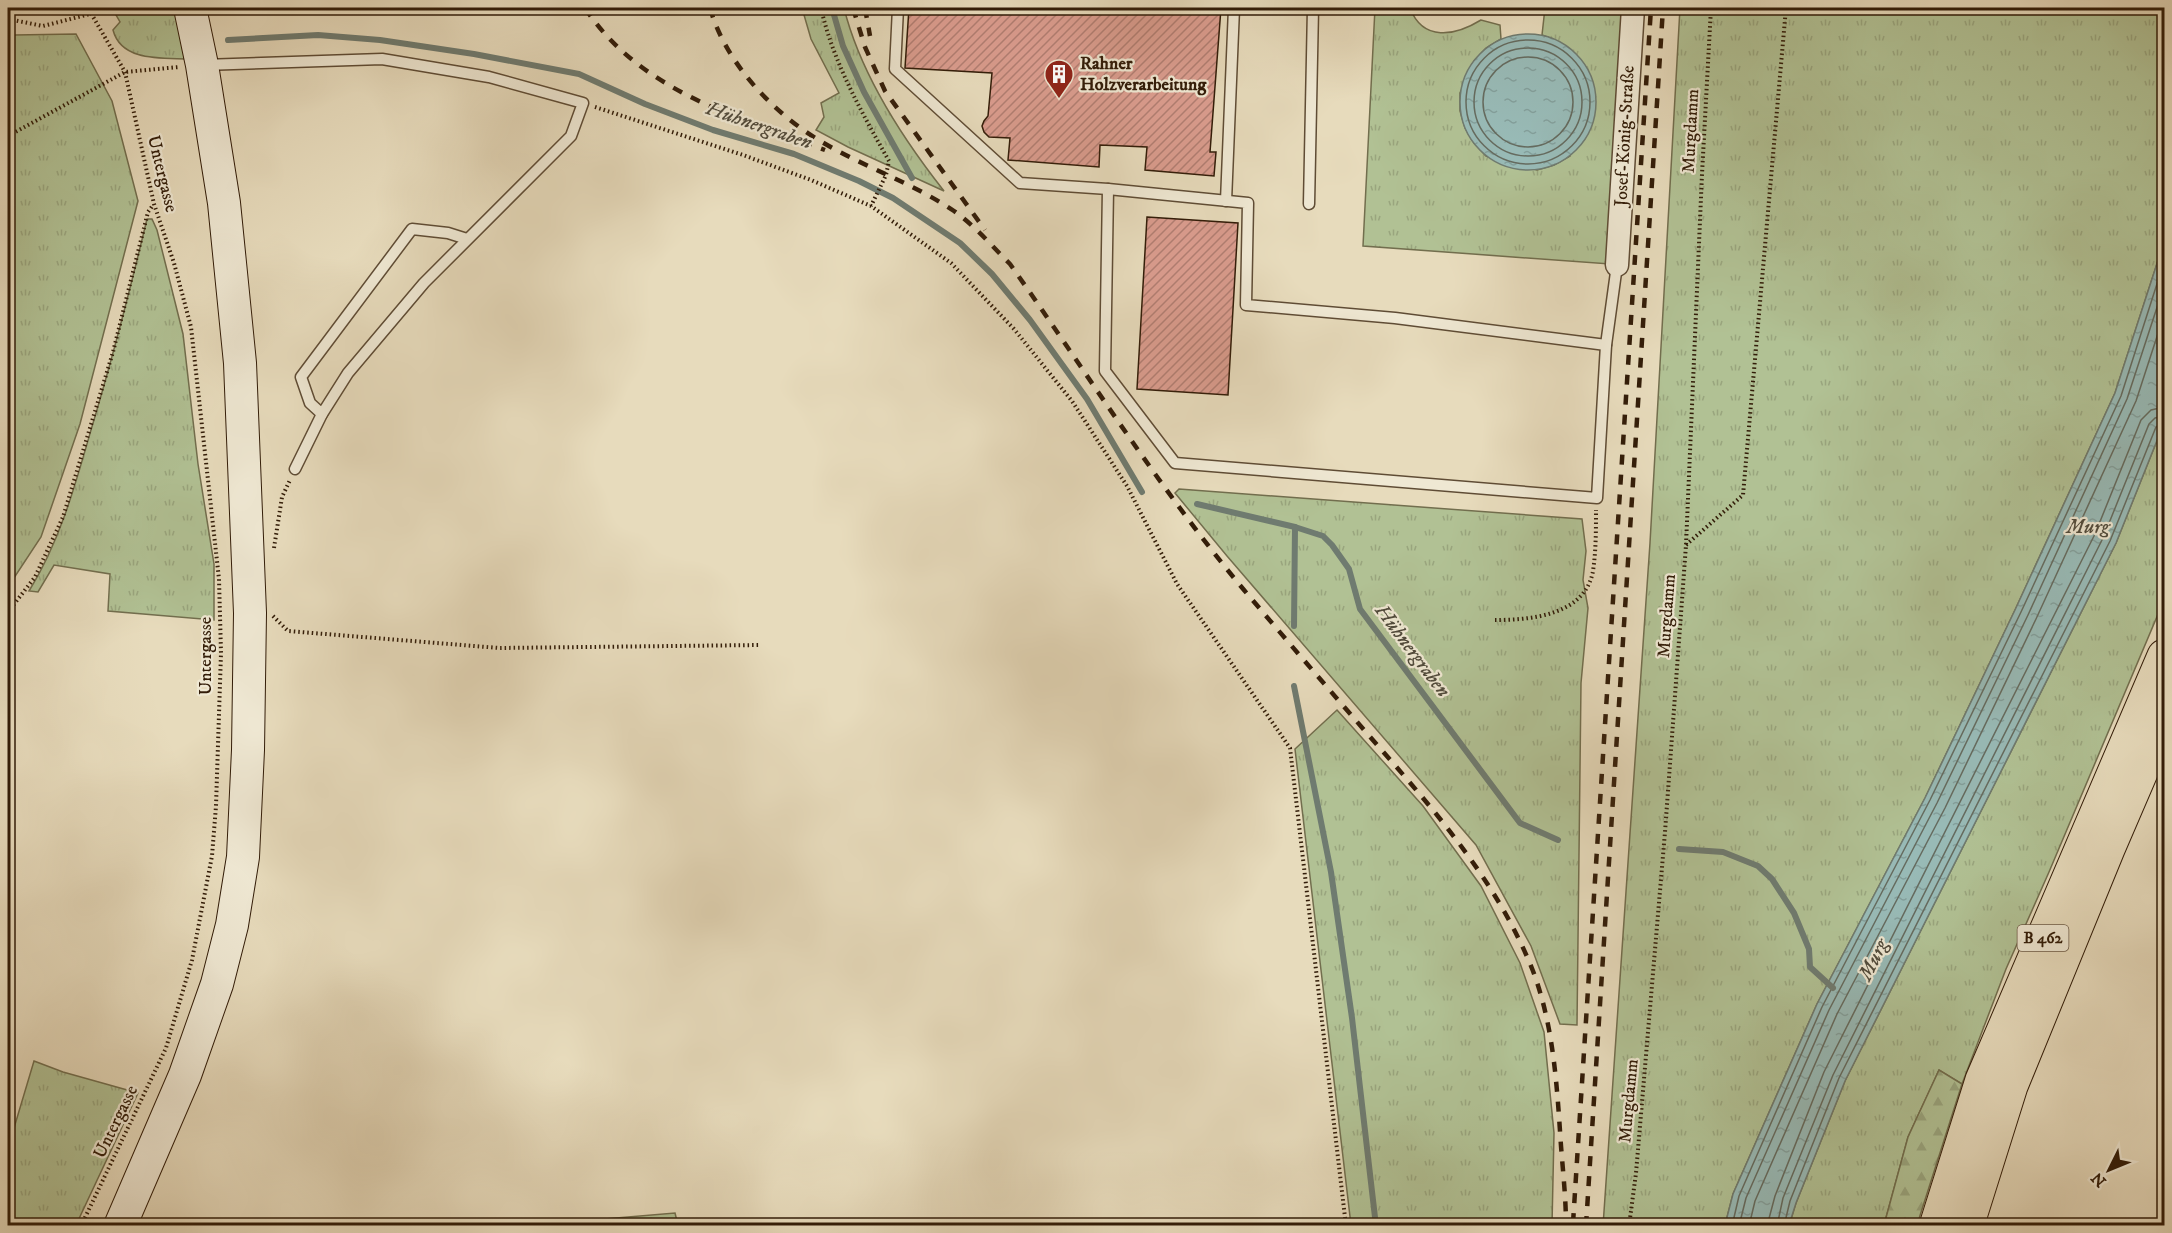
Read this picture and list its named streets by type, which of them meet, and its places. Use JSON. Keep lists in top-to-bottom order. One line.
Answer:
{"streets":{"highway":["B 462"],"street":["Josef-König-Straße"],"path":["Murgdamm","Untergasse"]},"water":["Hühnergraben","Murg"],"places":{"building":["Rahner Holzverarbeitung"]},"north":"bottom left"}
